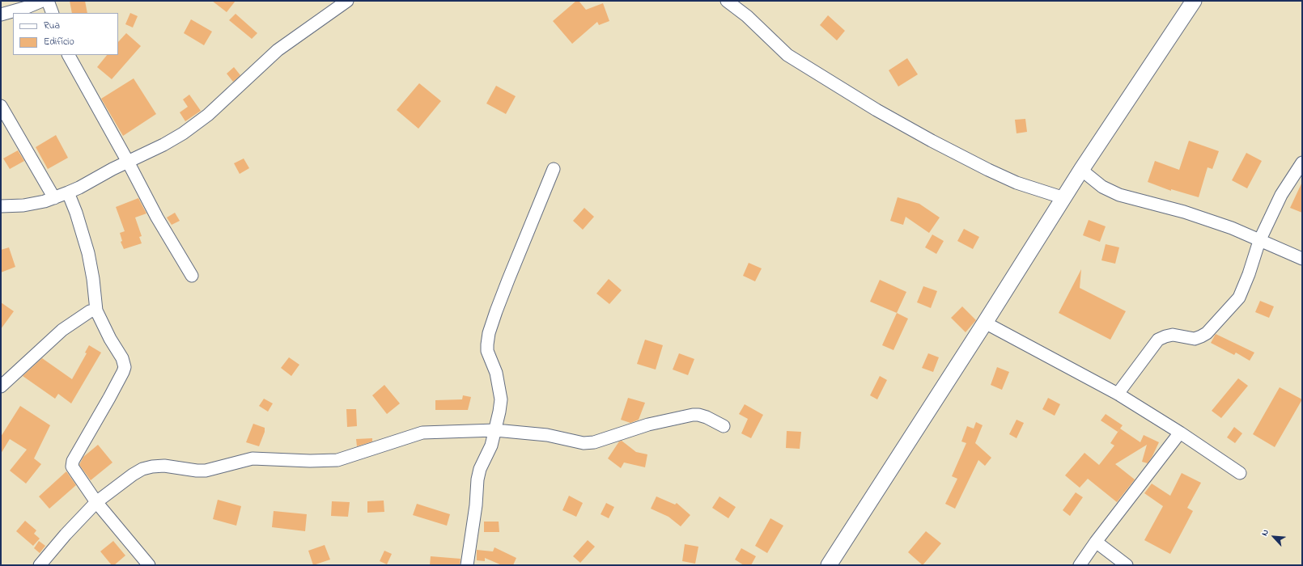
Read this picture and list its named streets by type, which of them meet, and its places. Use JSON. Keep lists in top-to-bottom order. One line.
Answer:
{"legend":["Rua","Edifício"],"north":"top left"}
